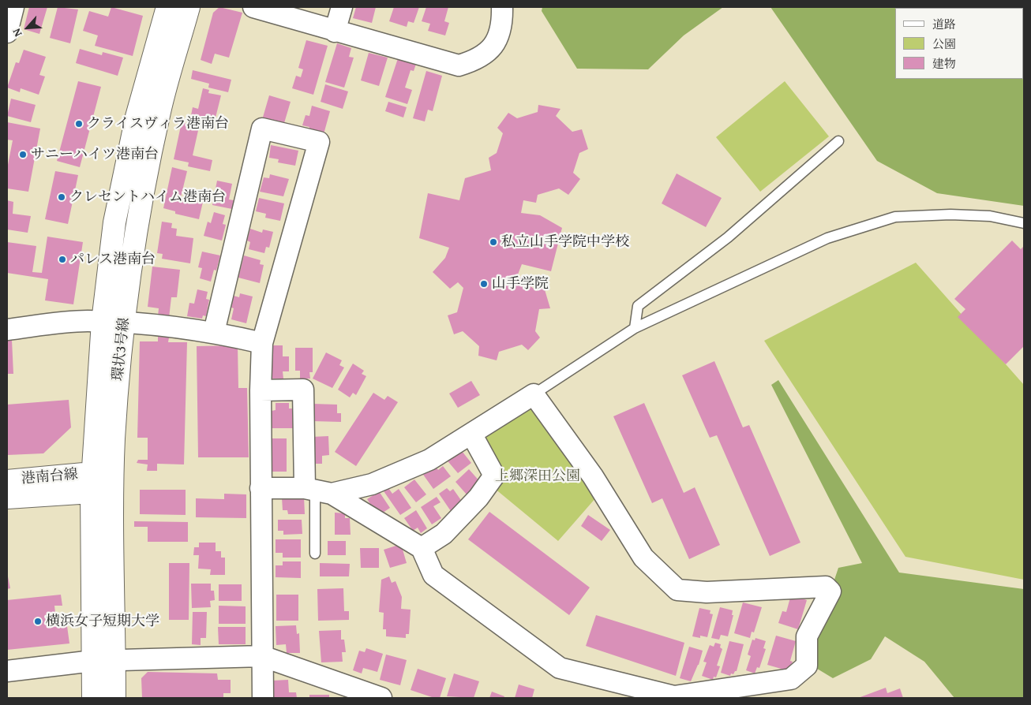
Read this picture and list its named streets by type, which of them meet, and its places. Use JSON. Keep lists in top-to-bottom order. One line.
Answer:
{"streets":{"street":["環状3号線","港南台線"]},"crossings":[["環状3号線","港南台線"]],"parks":["上郷深田公園"],"places":["クライスヴィラ港南台","サニーハイツ港南台","クレセントハイム港南台","私立山手学院中学校","パレス港南台","山手学院","横浜女子短期大学"],"legend":["道路","公園","建物"],"north":"bottom left"}
